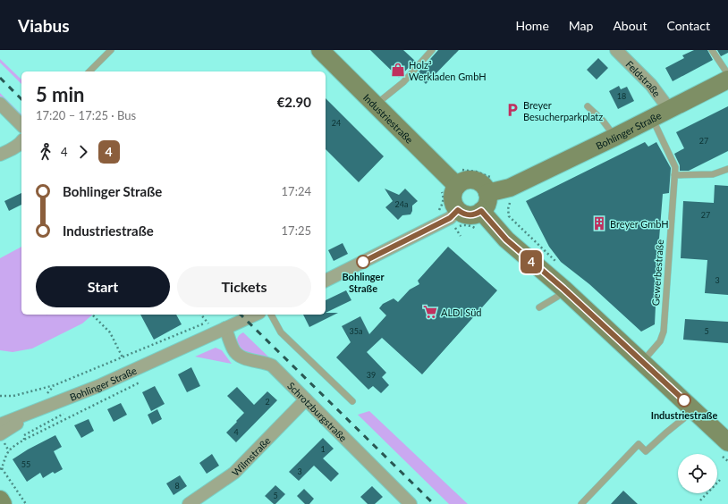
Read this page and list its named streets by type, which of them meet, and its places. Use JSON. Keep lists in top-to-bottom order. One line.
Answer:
{"streets":{"street":["Feldstraße","Industriestraße","Bohlinger Straße","Schrotzburgstraße","Wilmstraße"],"lane":["Gewerbestraße"]},"crossings":[["Feldstraße","Bohlinger Straße"],["Bohlinger Straße","Gewerbestraße"],["Bohlinger Straße","Schrotzburgstraße"],["Schrotzburgstraße","Wilmstraße"]],"places":{"shop":["Holz³ Werkladen GmbH"],"parking":["Breyer Besucherparkplatz"],"building":["Breyer GmbH"],"other":["Bohlinger Straße","Industriestraße"],"supermarket":["ALDI Süd"]},"lines":["bus line 4"],"house_numbers":["18","24","27","24a","27","3","35a","5","39","2","4","1","55","3","8","5"],"page":{"header":"Viabus","nav":["Home","Map","About","Contact"],"on_map":"4","heading":["5 min","17:20 – 17:25 · Bus","€2.90"],"legs":["4","4"],"list":[{"name":"Bohlinger Straße","value":"17:24"},{"name":"Industriestraße","value":"17:25"}],"buttons":["Start","Tickets"]}}
